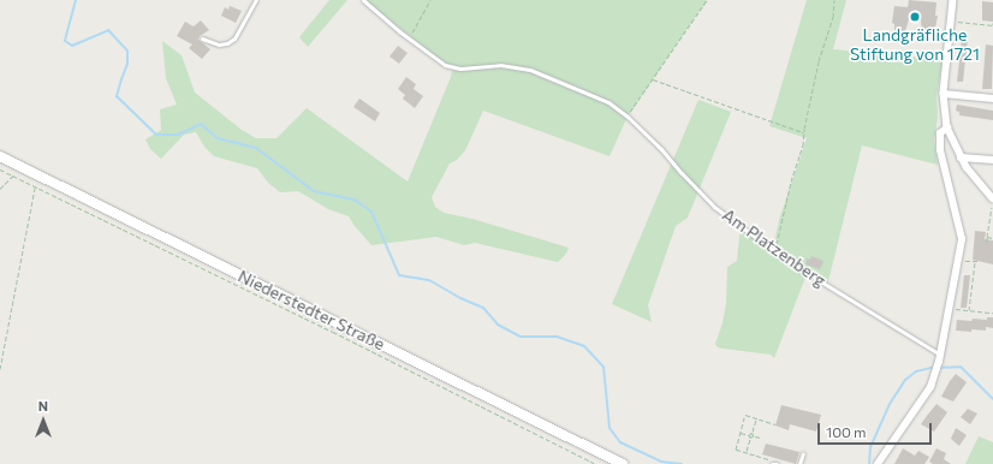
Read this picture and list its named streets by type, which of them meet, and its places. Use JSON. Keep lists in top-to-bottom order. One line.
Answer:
{"streets":{"main road":["Niederstedter Straße"],"lane":["Am Platzenberg"]},"places":["Landgräfliche Stiftung von 1721"],"scale_bar":"100 m","north":"top"}
